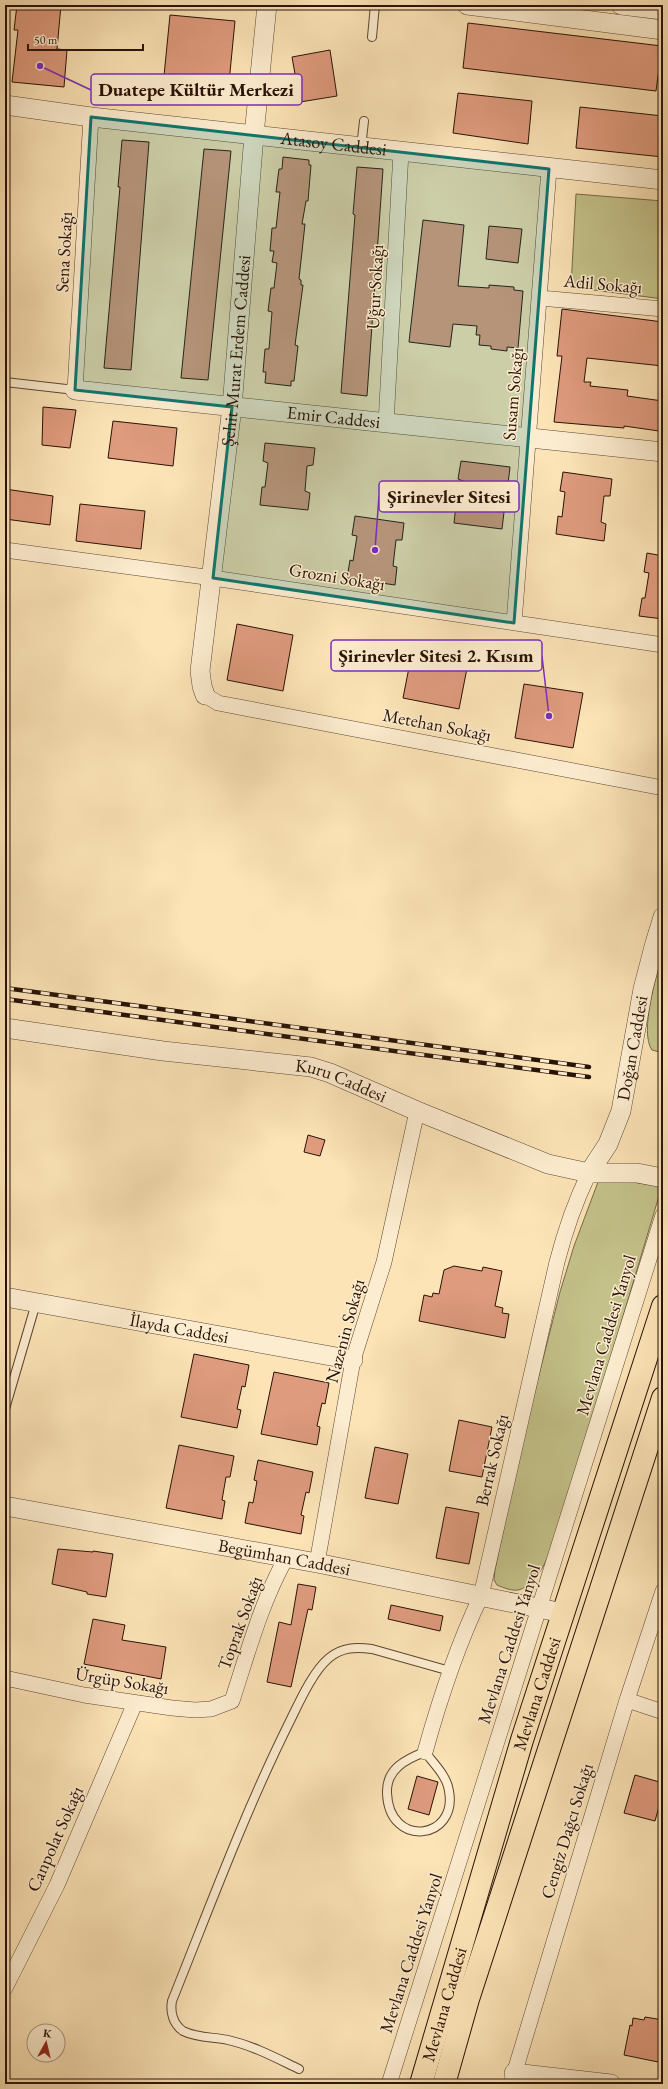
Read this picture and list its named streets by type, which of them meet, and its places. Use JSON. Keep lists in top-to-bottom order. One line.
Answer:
{"streets":{"main road":["Mevlana Caddesi"],"street":["Atasoy Caddesi","Sena Sokağı","Adil Sokağı","Uğur Sokağı","Şehit Murat Erdem Caddesi","Susam Sokağı","Emir Caddesi","Grozni Sokağı","Metehan Sokağı","Doğan Caddesi","Kuru Caddesi","İlayda Caddesi","Nazenin Sokağı","Mevlana Caddesi Yanyol","Berrak Sokağı","Begümhan Caddesi","Toprak Sokağı","Ürgüp Sokağı","Cengiz Dağcı Sokağı","Canpolat Sokağı"]},"crossings":[["Atasoy Caddesi","Sena Sokağı"],["Atasoy Caddesi","Uğur Sokağı"],["Atasoy Caddesi","Şehit Murat Erdem Caddesi"],["Atasoy Caddesi","Susam Sokağı"],["Sena Sokağı","Emir Caddesi"],["Adil Sokağı","Susam Sokağı"],["Uğur Sokağı","Emir Caddesi"],["Şehit Murat Erdem Caddesi","Emir Caddesi"],["Şehit Murat Erdem Caddesi","Grozni Sokağı"],["Şehit Murat Erdem Caddesi","Metehan Sokağı"],["Susam Sokağı","Emir Caddesi"],["Susam Sokağı","Grozni Sokağı"],["Doğan Caddesi","Kuru Caddesi"],["Doğan Caddesi","Berrak Sokağı"],["Kuru Caddesi","Nazenin Sokağı"],["Kuru Caddesi","Berrak Sokağı"],["İlayda Caddesi","Nazenin Sokağı"],["Nazenin Sokağı","Begümhan Caddesi"],["Mevlana Caddesi Yanyol","Begümhan Caddesi"],["Berrak Sokağı","Begümhan Caddesi"],["Begümhan Caddesi","Toprak Sokağı"],["Begümhan Caddesi","Mevlana Caddesi"],["Toprak Sokağı","Ürgüp Sokağı"],["Ürgüp Sokağı","Canpolat Sokağı"]],"places":["Duatepe Kültür Merkezi","Şirinevler Sitesi","Şirinevler Sitesi 2. Kısım"],"scale_bar":"50 m","north":"top"}
